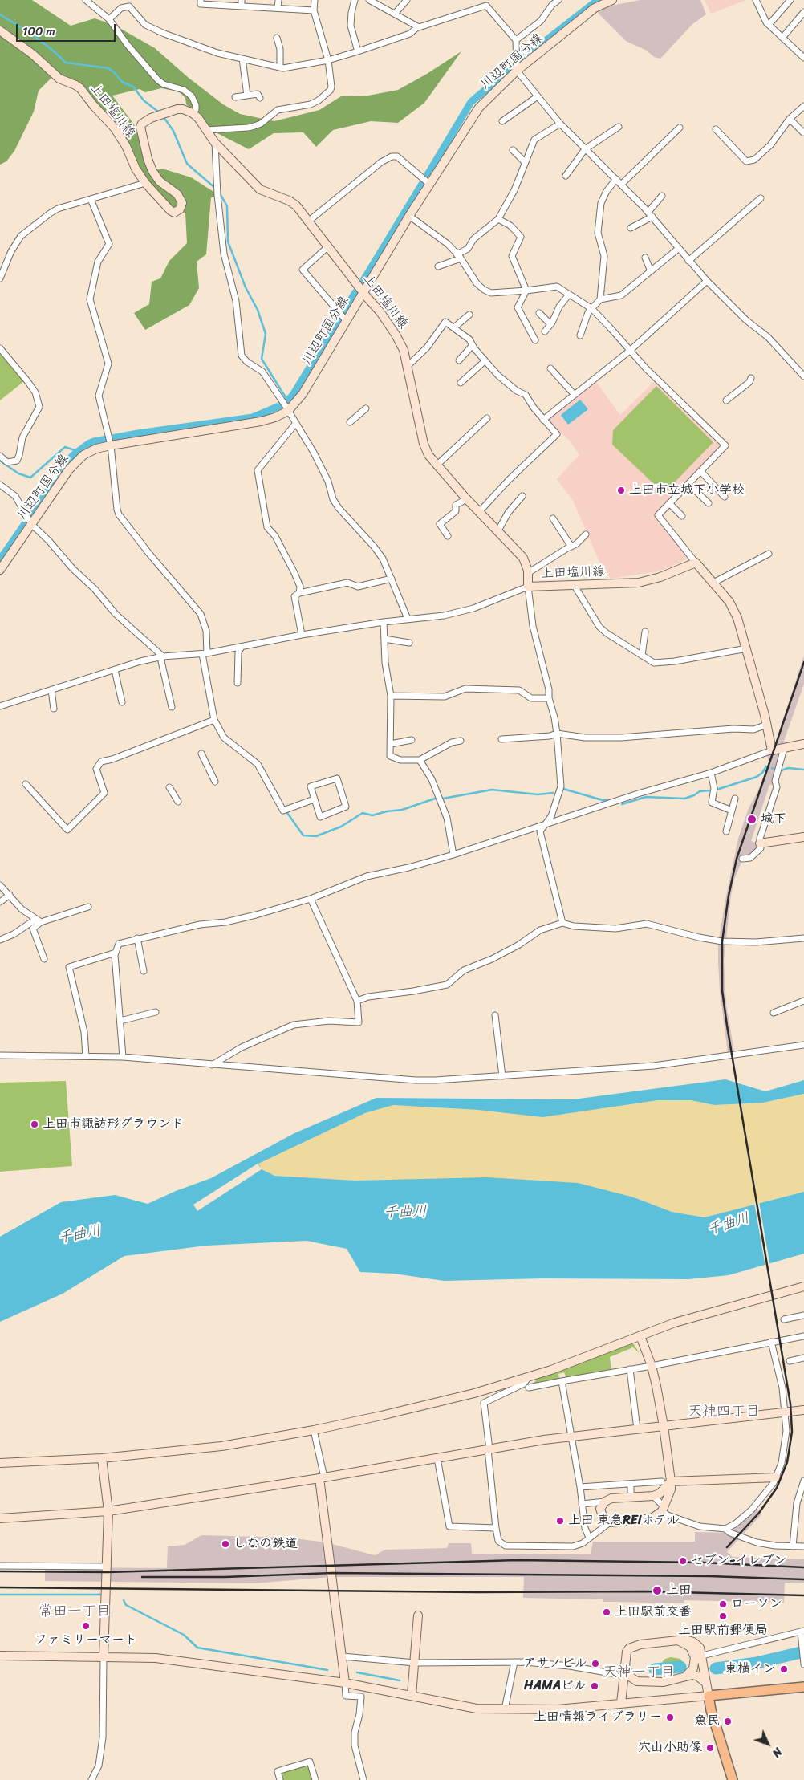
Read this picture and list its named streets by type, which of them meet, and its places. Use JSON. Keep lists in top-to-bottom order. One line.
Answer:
{"streets":{"street":["川辺町国分線","上田塩川線"]},"crossings":[["川辺町国分線","上田塩川線"]],"districts":["天神四丁目","常田一丁目","天神一丁目"],"water":["千曲川"],"places":["上田市立城下小学校","城下","上田市諏訪形グラウンド","上田 東急REIホテル","しなの鉄道","セブン-イレブン","上田","ローソン","上田駅前交番","上田駅前郵便局","ファミリーマート","アサノビル","東横イン","HAMAビル","上田情報ライブラリー","魚民","穴山小助像"],"scale_bar":"100 m","north":"bottom right"}
